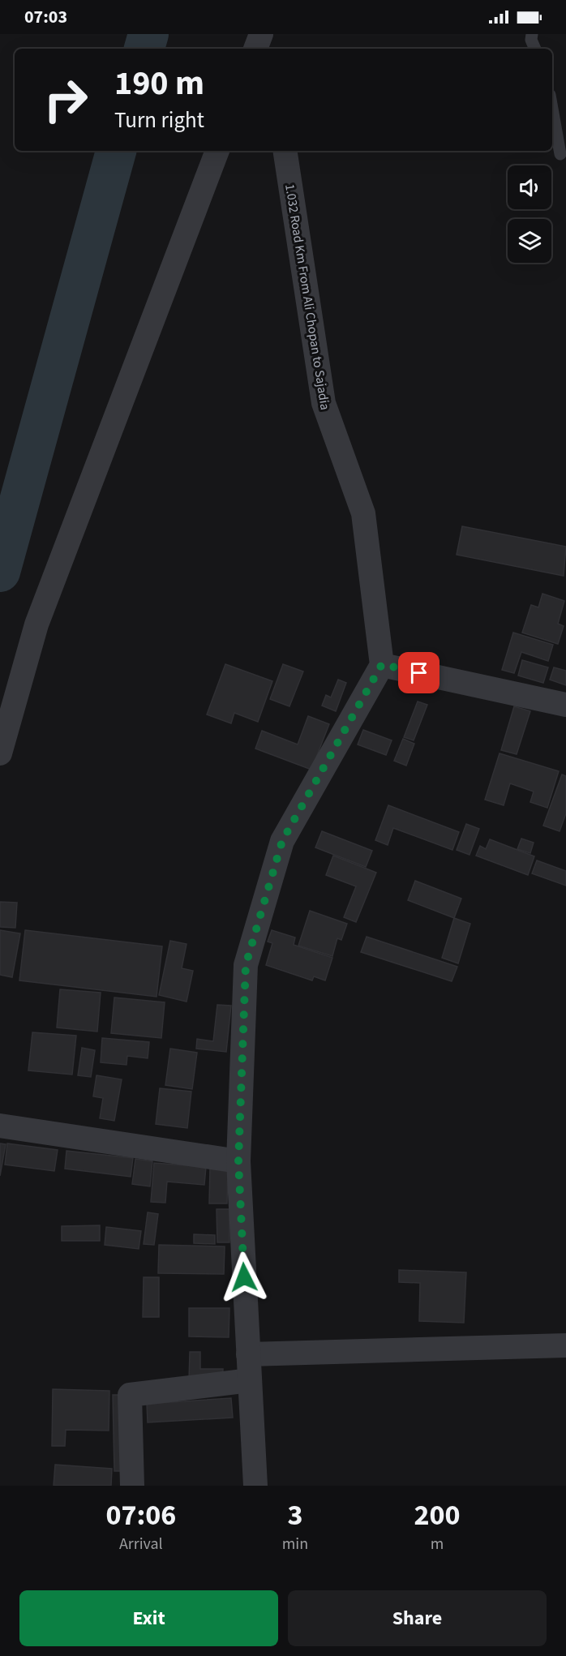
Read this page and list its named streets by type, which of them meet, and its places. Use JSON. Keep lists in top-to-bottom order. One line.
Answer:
{"streets":{"street":["1.032 Road Km From Ali Chopan to Sajadia"]},"page":{"status":"07:03","turn":["190 m","Turn right"],"eta":["07:06","Arrival","3","min","200","m"],"buttons":["Exit","Share"]}}
